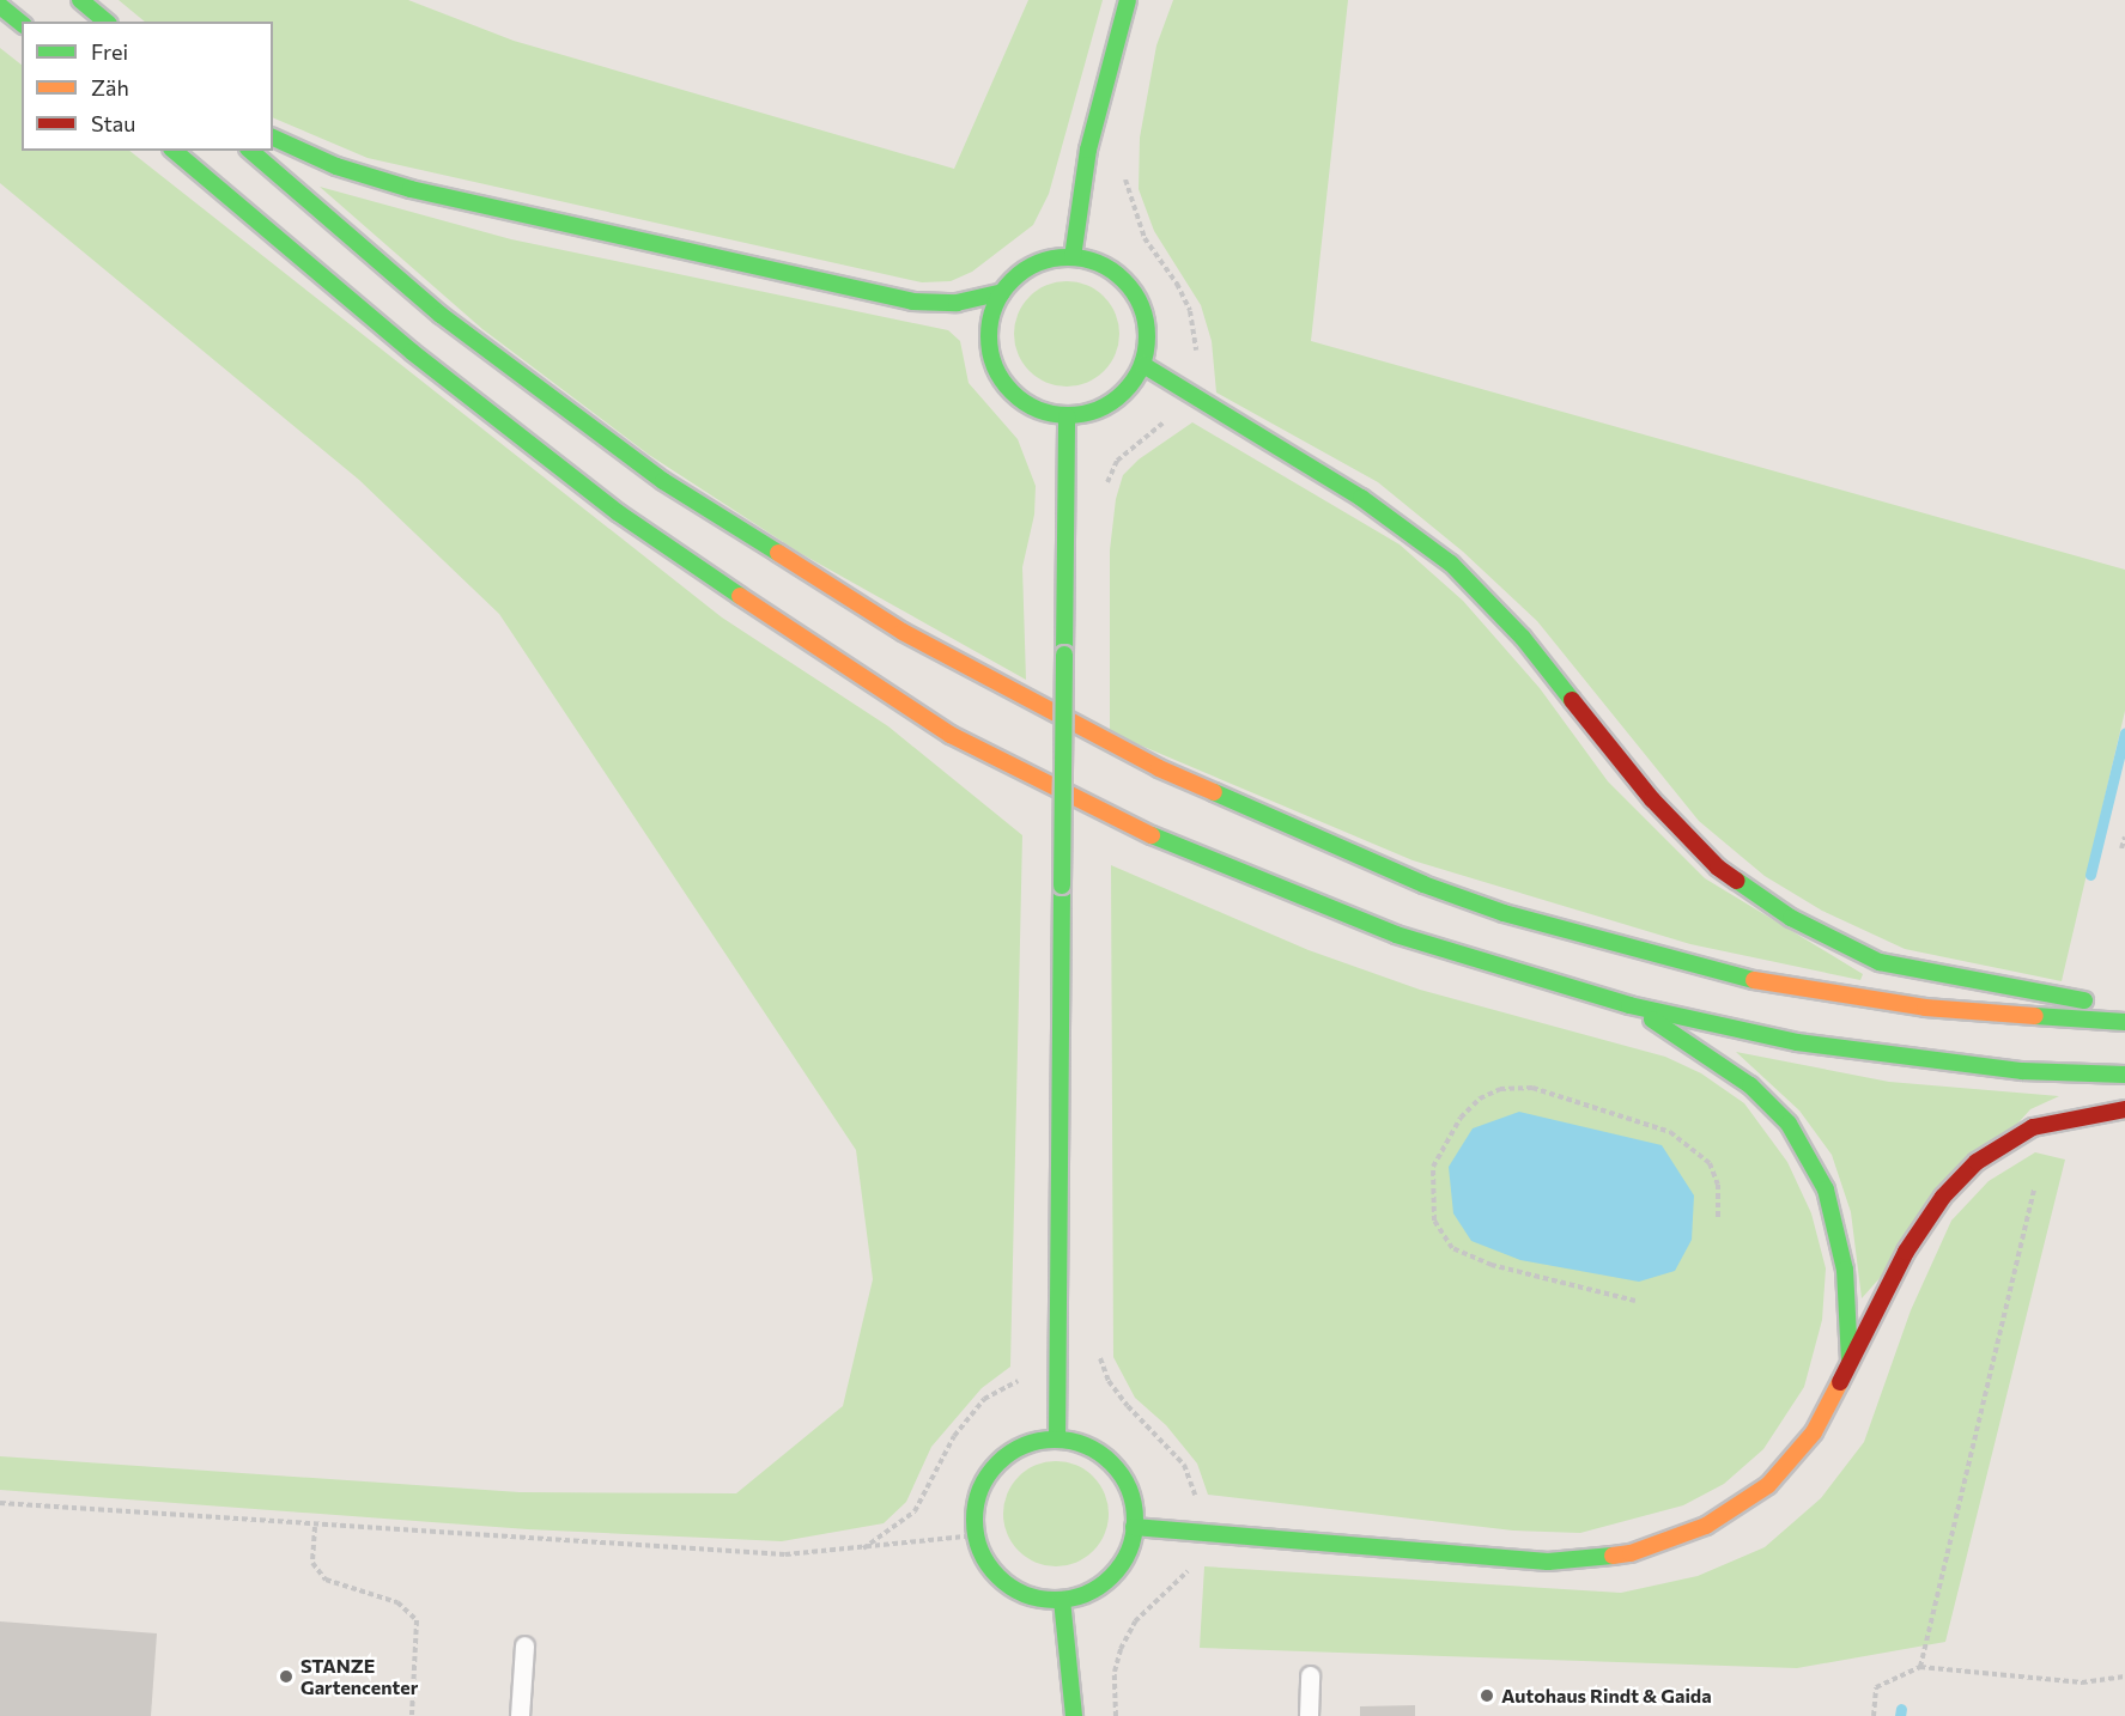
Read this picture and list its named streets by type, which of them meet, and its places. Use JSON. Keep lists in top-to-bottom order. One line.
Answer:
{"places":["STANZE Gartencenter","Autohaus Rindt & Gaida"],"legend":["Frei","Zäh","Stau"]}
